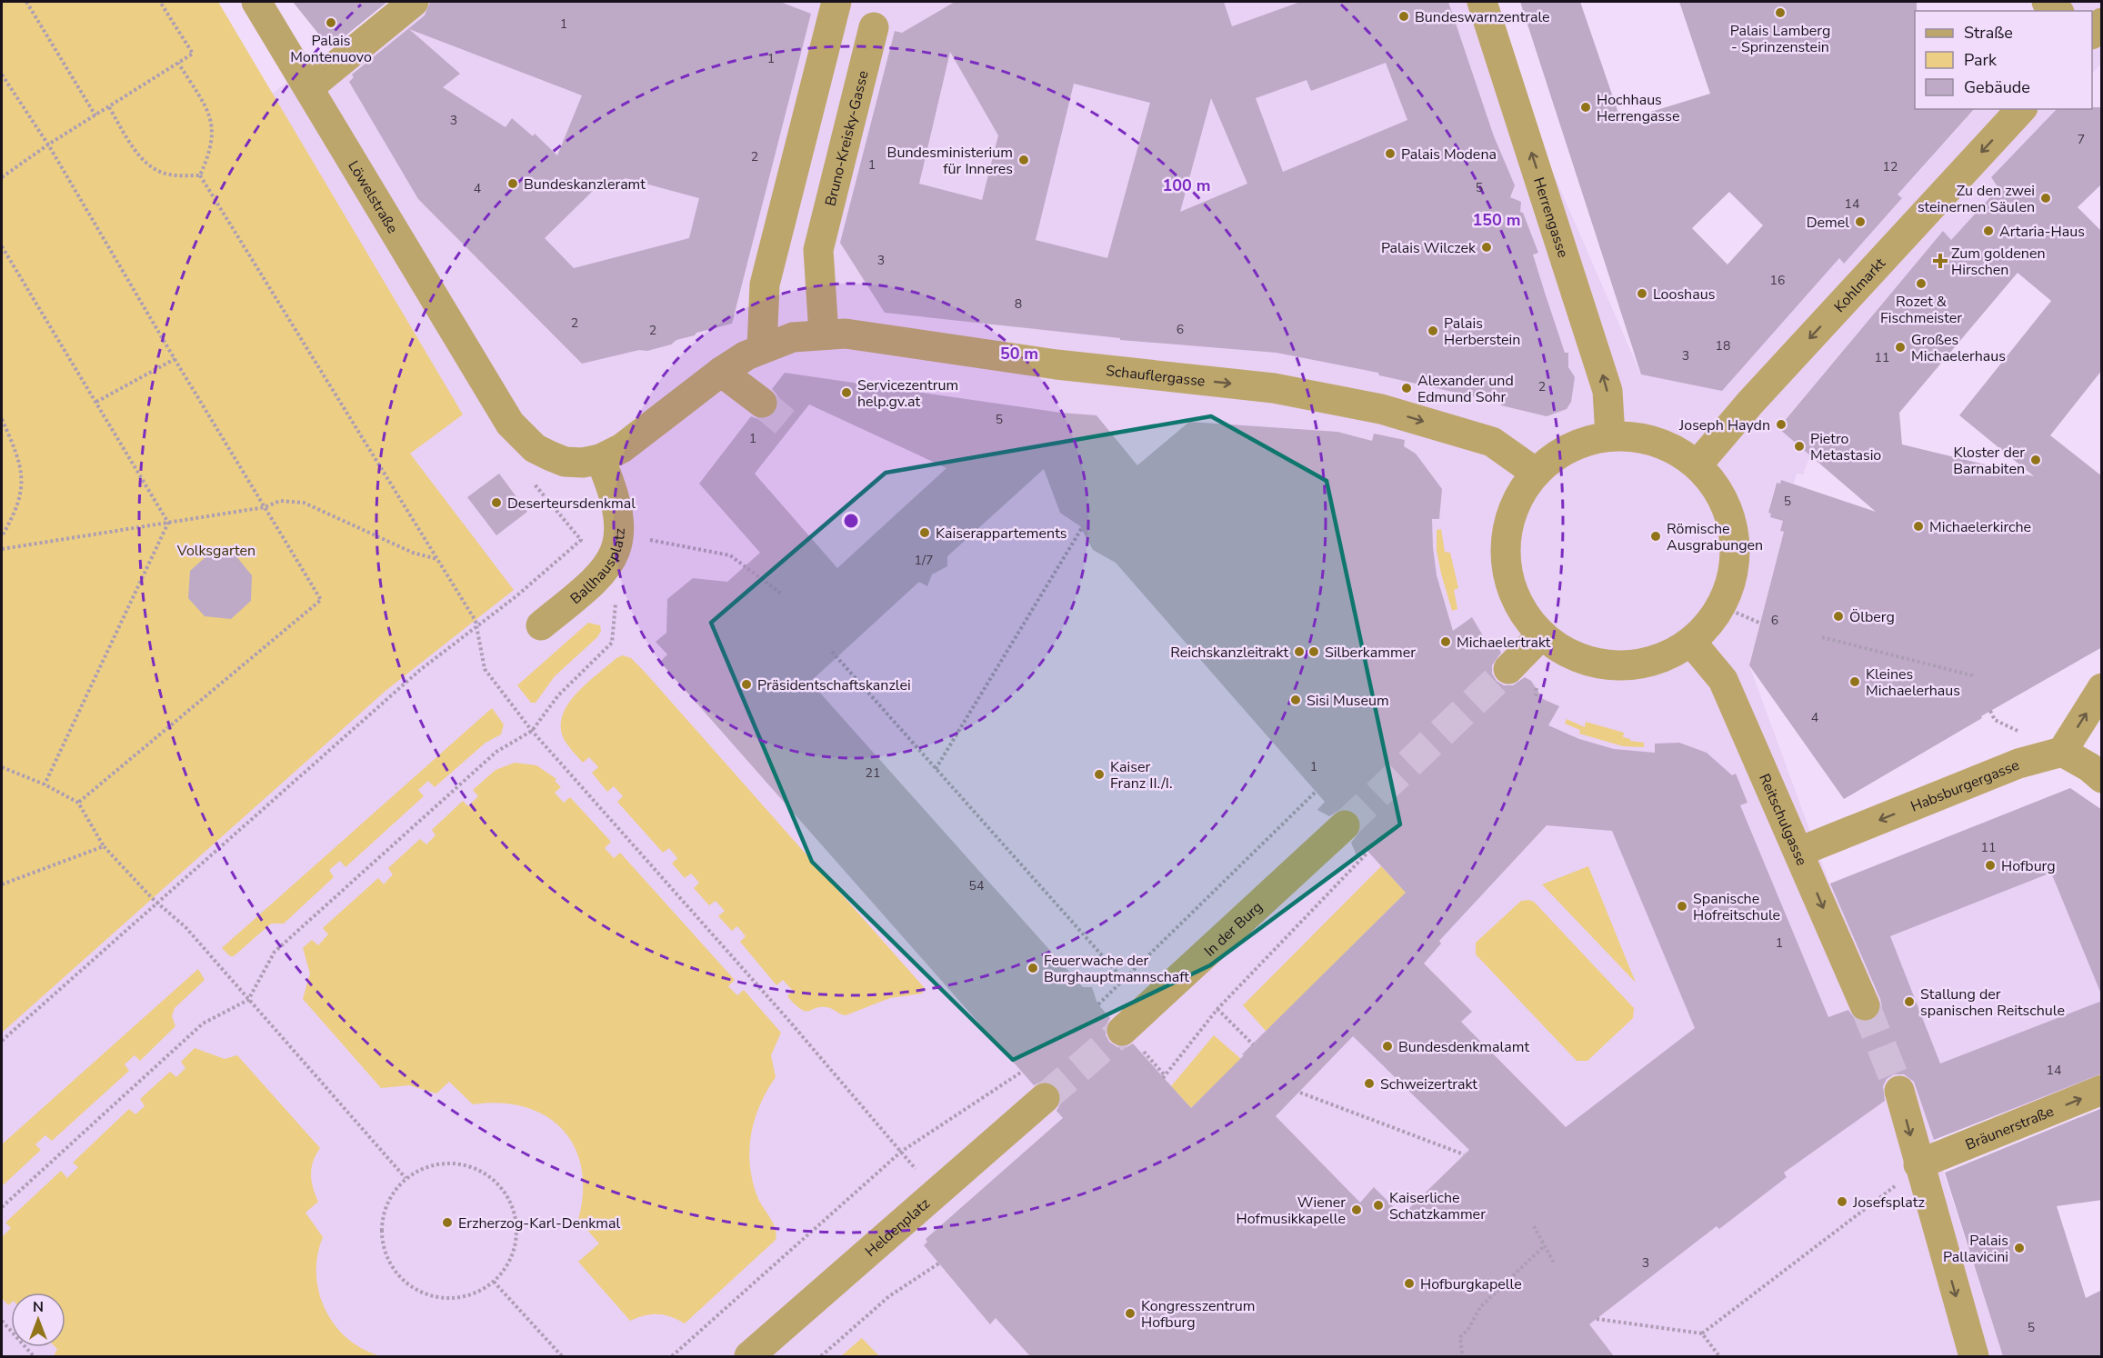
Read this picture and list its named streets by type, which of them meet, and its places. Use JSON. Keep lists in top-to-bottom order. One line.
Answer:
{"streets":{"street":["Bruno-Kreisky-Gasse","Löwelstraße","Herrengasse","Kohlmarkt","Schauflergasse","Ballhausplatz","Habsburgergasse","Reitschulgasse","In der Burg","Bräunerstraße","Heldenplatz"]},"crossings":[["Bruno-Kreisky-Gasse","Schauflergasse"],["Habsburgergasse","Reitschulgasse"]],"one_way":["Herrengasse","Kohlmarkt","Schauflergasse","Habsburgergasse","Reitschulgasse","Bräunerstraße"],"parks":["Volksgarten"],"places":{"other":["Palais Lamberg - Sprinzenstein","Bundeswarnzentrale","Palais Montenuovo","Hochhaus Herrengasse","Palais Modena","Bundesministerium für Inneres","Bundeskanzleramt","Zu den zwei steinernen Säulen","Demel","Artaria-Haus","Palais Wilczek","Rozet & Fischmeister","Looshaus","Palais Herberstein","Großes Michaelerhaus","Alexander und Edmund Sohr","Servicezentrum help.gv.at","Joseph Haydn","Pietro Metastasio","Kloster der Barnabiten","Deserteursdenkmal","Michaelerkirche","Kaiserappartements","Römische Ausgrabungen","Ölberg","Michaelertrakt","Reichskanzleitrakt","Silberkammer","Kleines Michaelerhaus","Präsidentschaftskanzlei","Sisi Museum","Kaiser Franz II./I.","Hofburg","Spanische Hofreitschule","Feuerwache der Burghauptmannschaft","Stallung der spanischen Reitschule","Bundesdenkmalamt","Schweizertrakt","Josefsplatz","Kaiserliche Schatzkammer","Wiener Hofmusikkapelle","Erzherzog-Karl-Denkmal","Palais Pallavicini","Hofburgkapelle","Kongresszentrum Hofburg"],"health":["Zum goldenen Hirschen"]},"house_numbers":["1","1","3","7","2","1","12","5","4","14","3","16","8","2","6","2","18","3","11","2","5","1","5","1/7","6","4","1","21","11","54","1","14","3","5"],"legend":["Straße","Park","Gebäude"],"north":"top","rings":["100 m","150 m","50 m"]}
